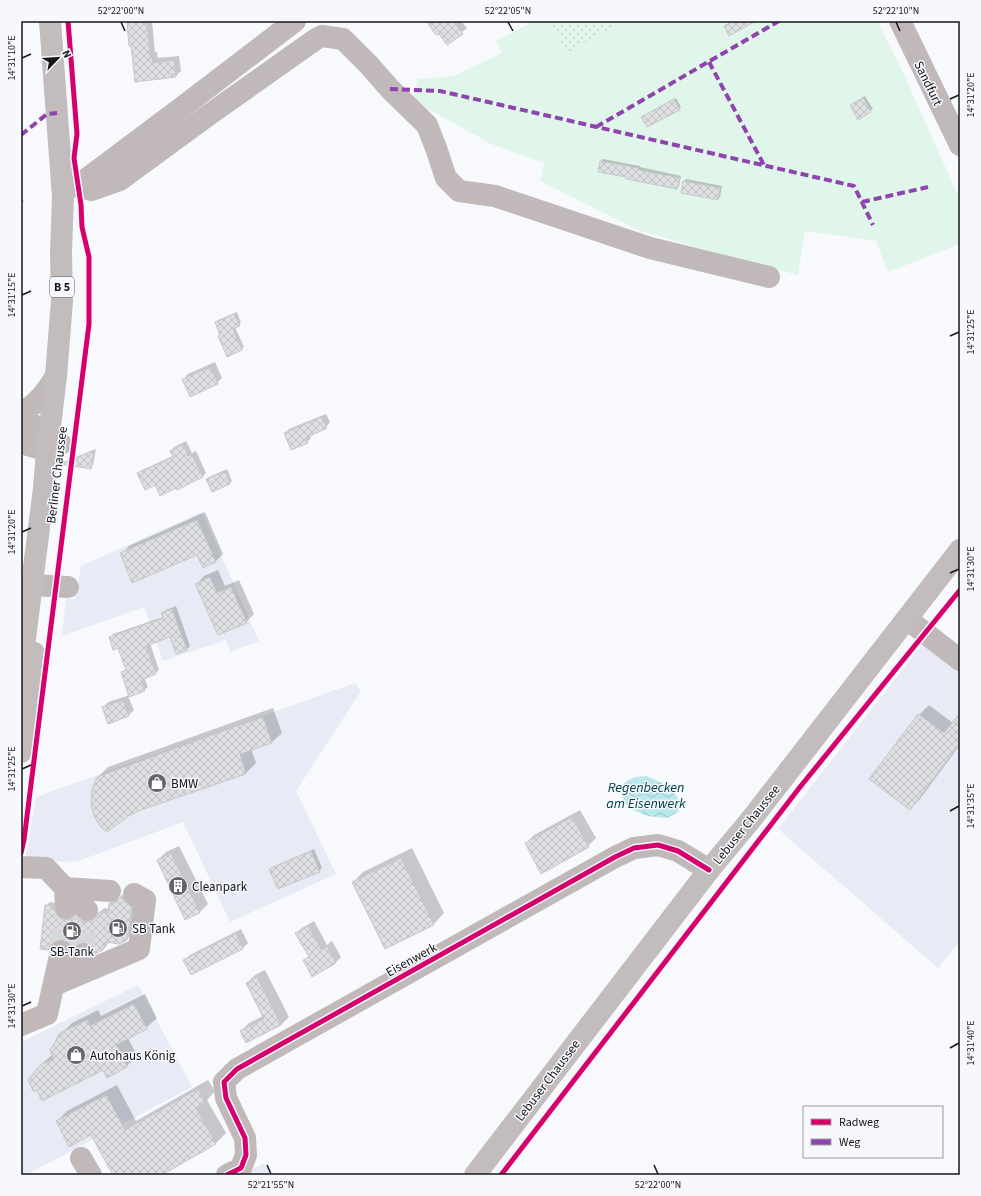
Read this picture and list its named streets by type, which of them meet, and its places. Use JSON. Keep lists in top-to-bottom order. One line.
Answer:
{"streets":{"main road":["B 5","Berliner Chaussee","Lebuser Chaussee"],"street":["Sandfurt","Eisenwerk"]},"crossings":[["Lebuser Chaussee","Eisenwerk"]],"water":["Regenbecken am Eisenwerk"],"places":{"shop":["BMW","Autohaus König"],"building":["Cleanpark"],"fuel station":["SB Tank","SB-Tank"]},"legend":["Radweg","Weg"],"north":"top right","coordinates":["52°22'00\"N","52°22'05\"N","52°22'10\"N","14°31'10\"E","14°31'20\"E","14°31'15\"E","14°31'25\"E","14°31'30\"E","14°31'35\"E","14°31'40\"E","52°21'55\"N"]}
